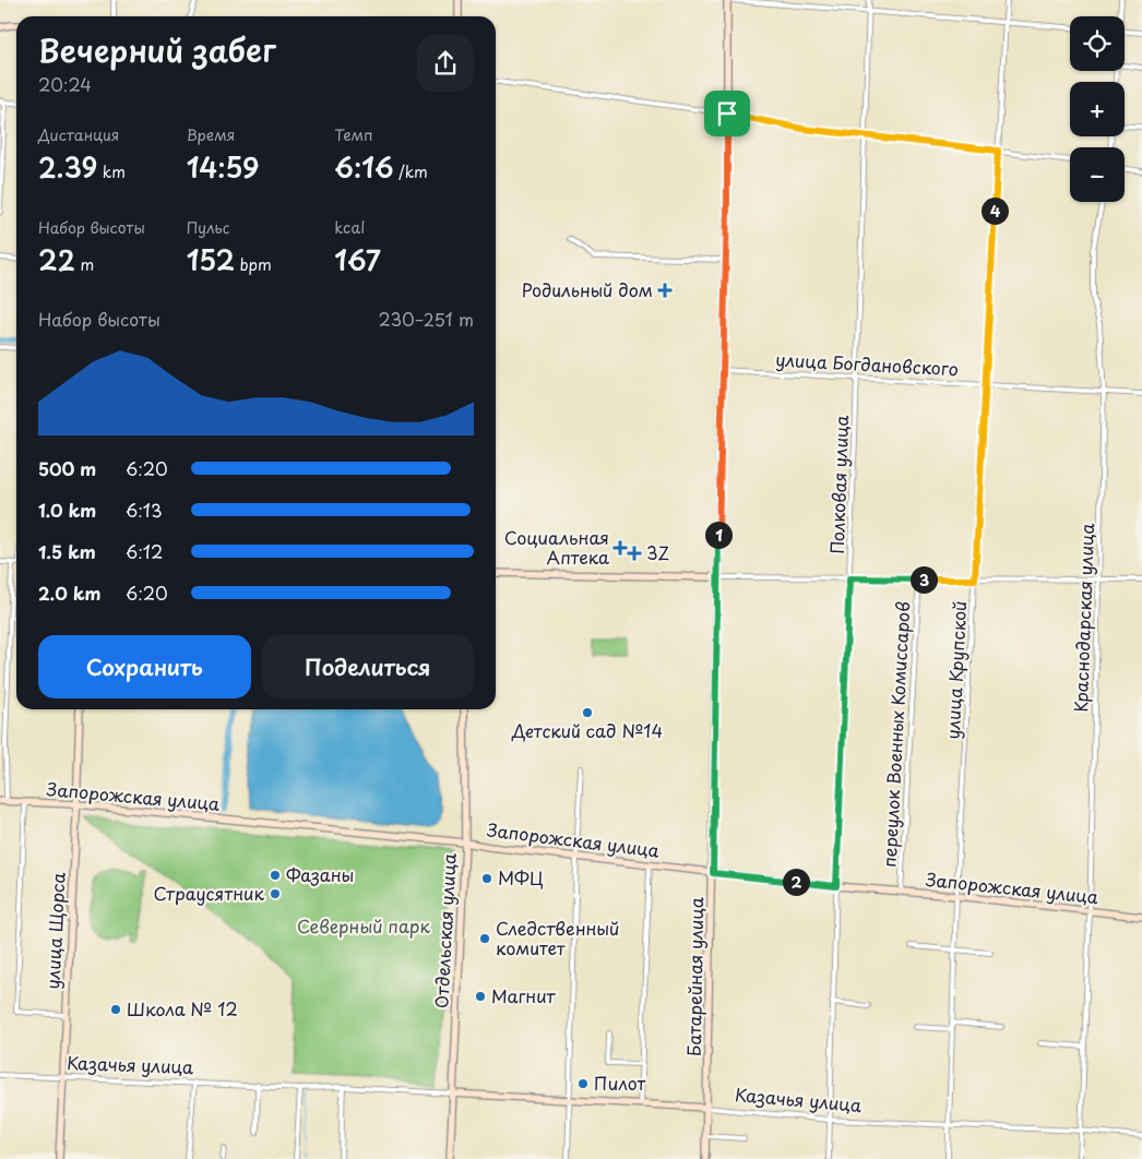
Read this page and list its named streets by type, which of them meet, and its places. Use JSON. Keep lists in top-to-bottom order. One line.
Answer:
{"streets":{"street":["улица Богдановского","Полковая улица","Краснодарская улица","улица Крупской","переулок Военных Комиссаров","Запорожская улица","улица Щорса","Отдельская улица","Батарейная улица","Казачья улица"]},"crossings":[["улица Богдановского","Полковая улица"],["улица Богдановского","Краснодарская улица"],["улица Богдановского","улица Крупской"],["улица Богдановского","Батарейная улица"],["Полковая улица","Запорожская улица"],["Полковая улица","Казачья улица"],["Краснодарская улица","Запорожская улица"],["Краснодарская улица","Казачья улица"],["улица Крупской","Запорожская улица"],["улица Крупской","Казачья улица"],["переулок Военных Комиссаров","Запорожская улица"],["Запорожская улица","улица Щорса"],["Запорожская улица","Отдельская улица"],["Запорожская улица","Батарейная улица"],["улица Щорса","Казачья улица"],["Отдельская улица","Казачья улица"],["Батарейная улица","Казачья улица"]],"parks":["Северный парк"],"places":{"health":["Родильный дом","Социальная Аптека","3Z"],"other":["Детский сад №14","Фазаны","МФЦ","Страусятник","Следственный комитет","Магнит","Школа № 12","Пилот"]},"page":{"map_buttons":["+","−"],"heading":["Вечерний забег","20:24"],"stats":[["Дистанция","2.39 km"],["Время","14:59"],["Темп","6:16 /km"],["Набор высоты","22 m"],["Пульс","152 bpm"],["kcal","167"]],"pins":["4","1","3","2"],"chart":["Набор высоты","230–251 m"],"list":[{"name":"500 m","note":"6:20"},{"name":"1.0 km","note":"6:13"},{"name":"1.5 km","note":"6:12"},{"name":"2.0 km","note":"6:20"}],"buttons":["Сохранить","Поделиться"]}}
